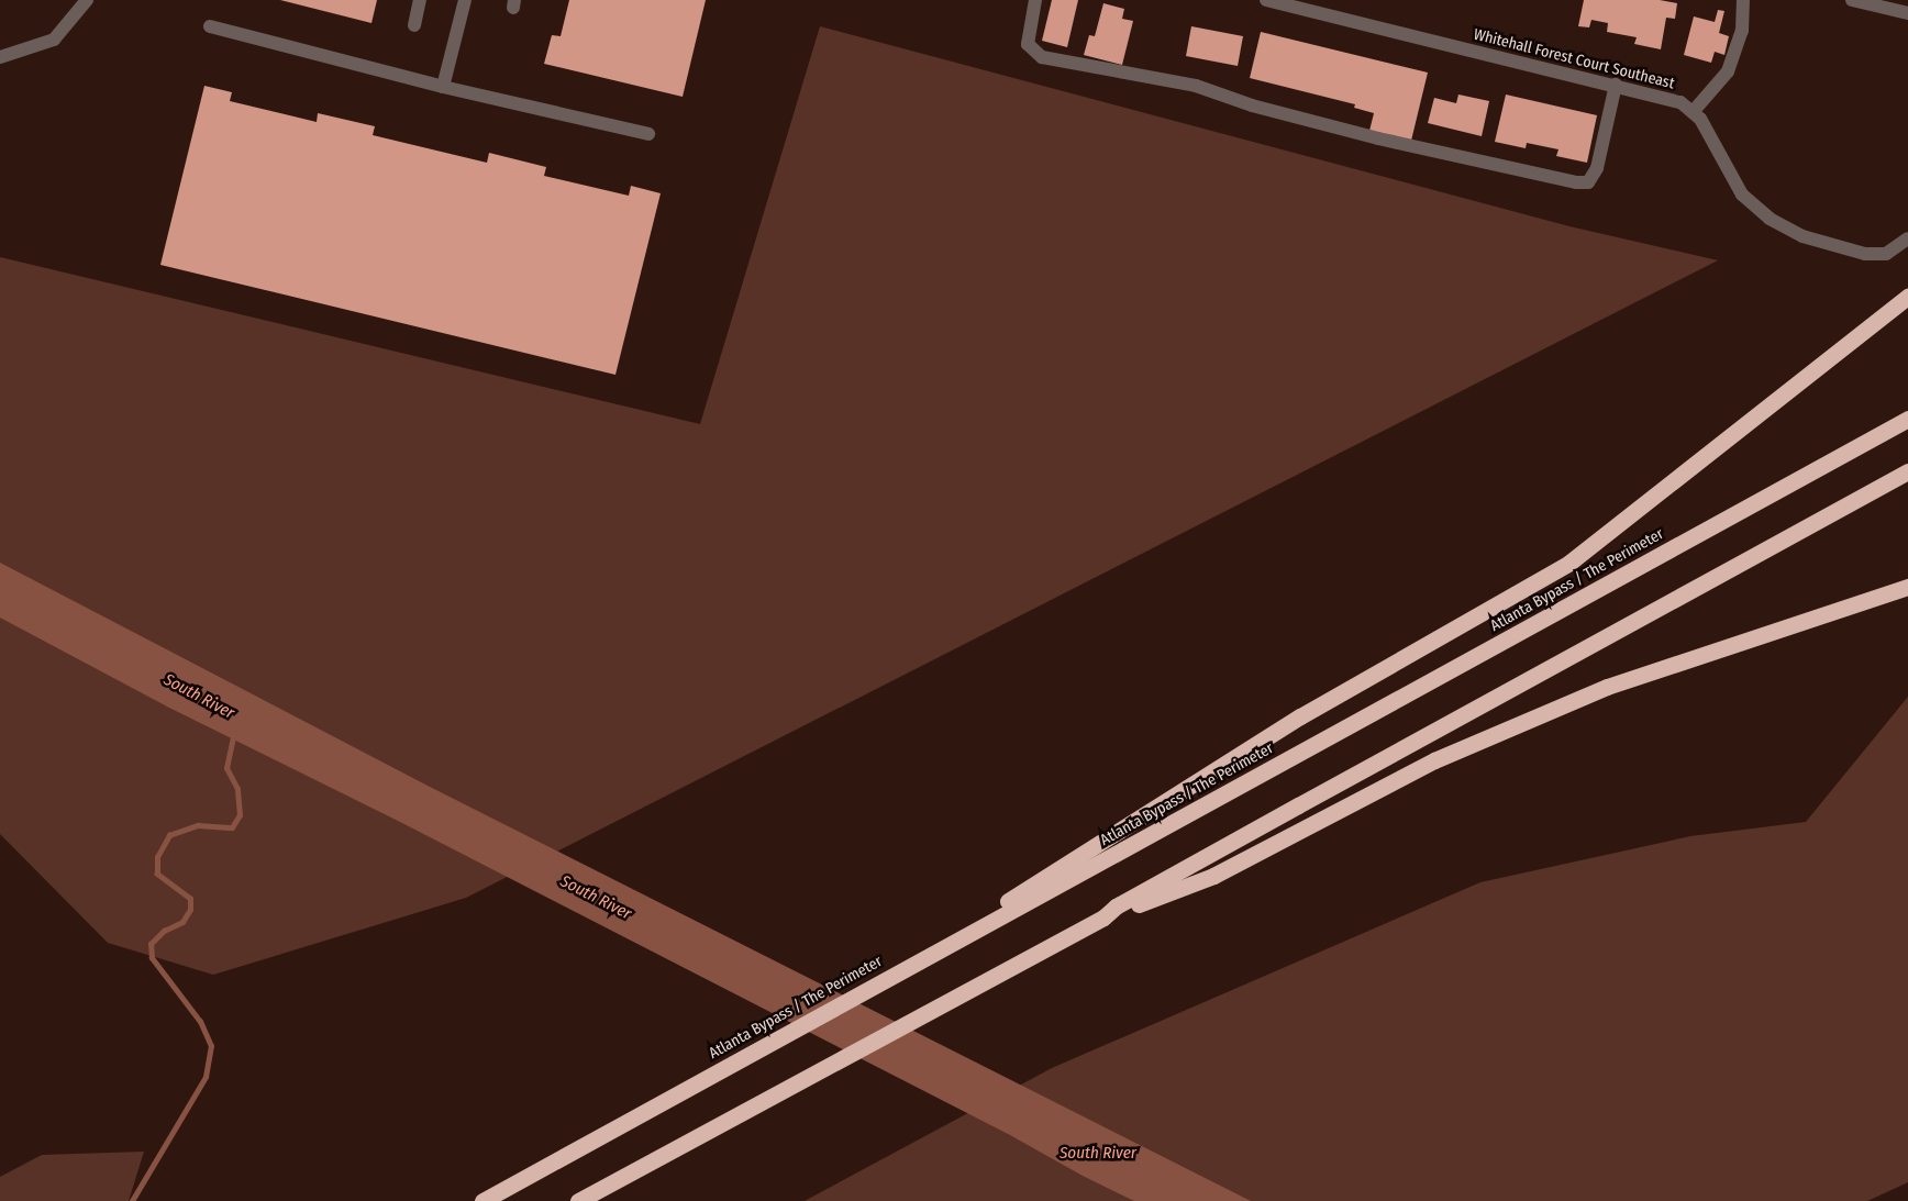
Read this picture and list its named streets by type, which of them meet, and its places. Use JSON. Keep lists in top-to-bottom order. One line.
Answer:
{"streets":{"highway":["Atlanta Bypass / The Perimeter"],"street":["Whitehall Forest Court Southeast"]},"water":["South River"]}
